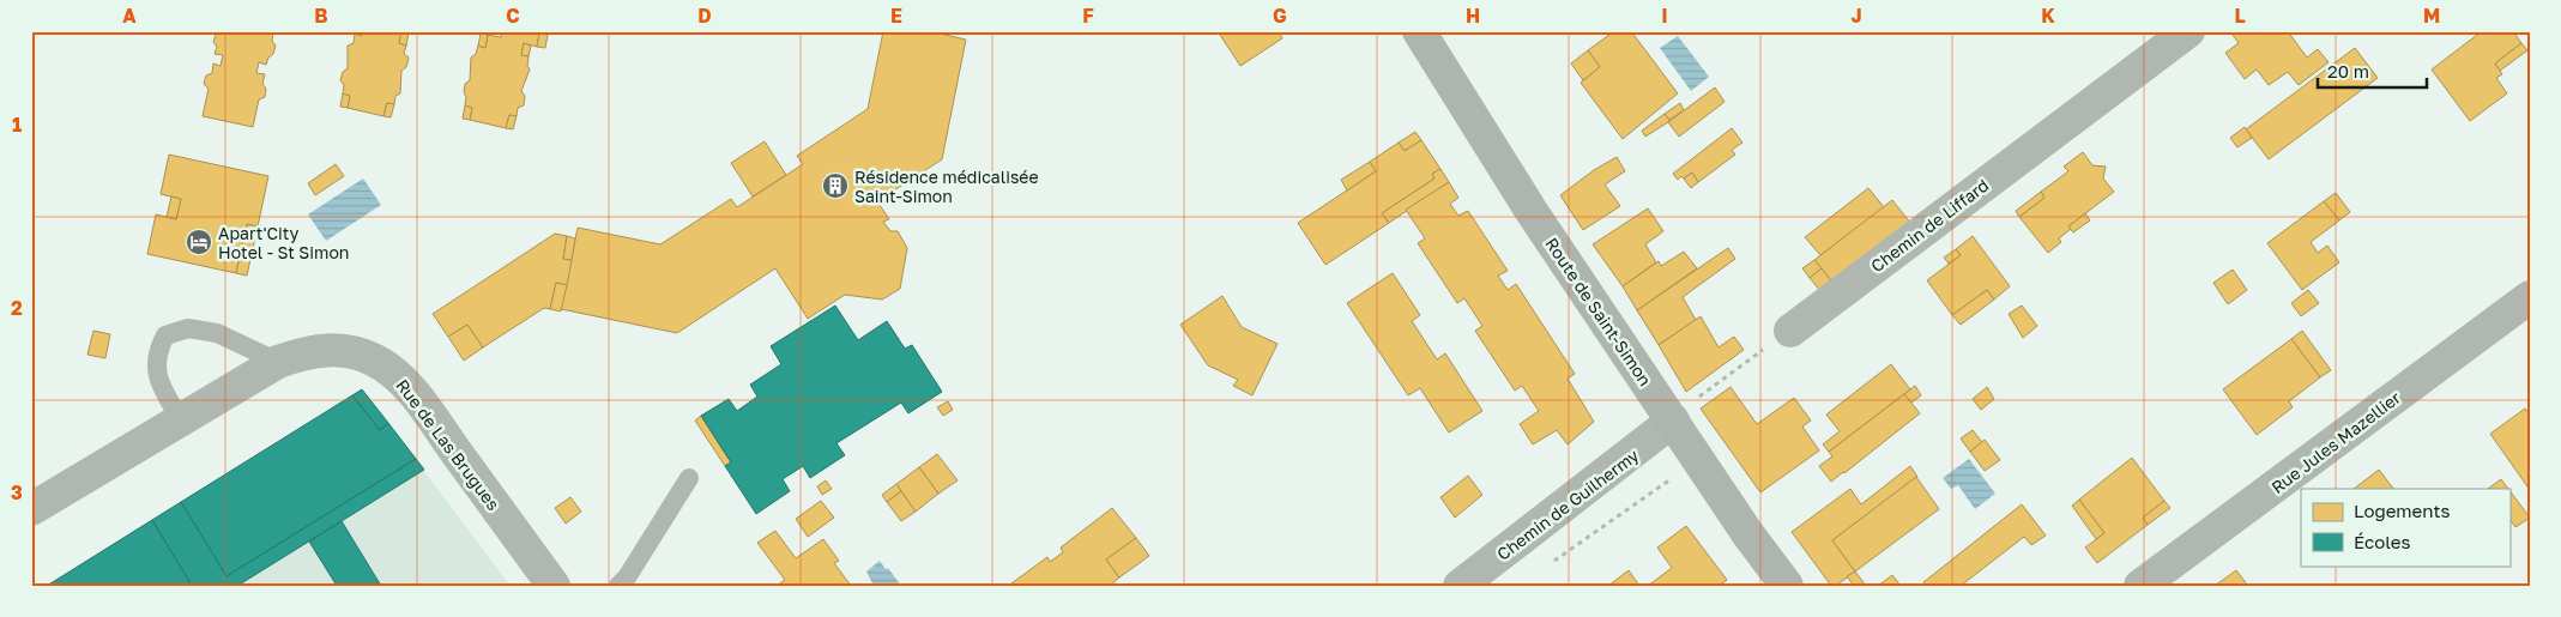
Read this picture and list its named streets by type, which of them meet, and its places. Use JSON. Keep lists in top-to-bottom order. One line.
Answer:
{"streets":{"main road":["Route de Saint-Simon"],"street":["Chemin de Liffard","Rue Jules Mazellier","Rue de Las Brugues","Chemin de Guilhermy"]},"crossings":[["Route de Saint-Simon","Chemin de Guilhermy"]],"places":{"building":["Résidence médicalisée Saint-Simon"],"hotel":["Apart'City Hotel - St Simon"]},"legend":["Logements","Écoles"],"scale_bar":"20 m","grid":{"columns":["A","B","C","D","E","F","G","H","I","J","K","L","M"],"rows":["1","2","3"]}}
